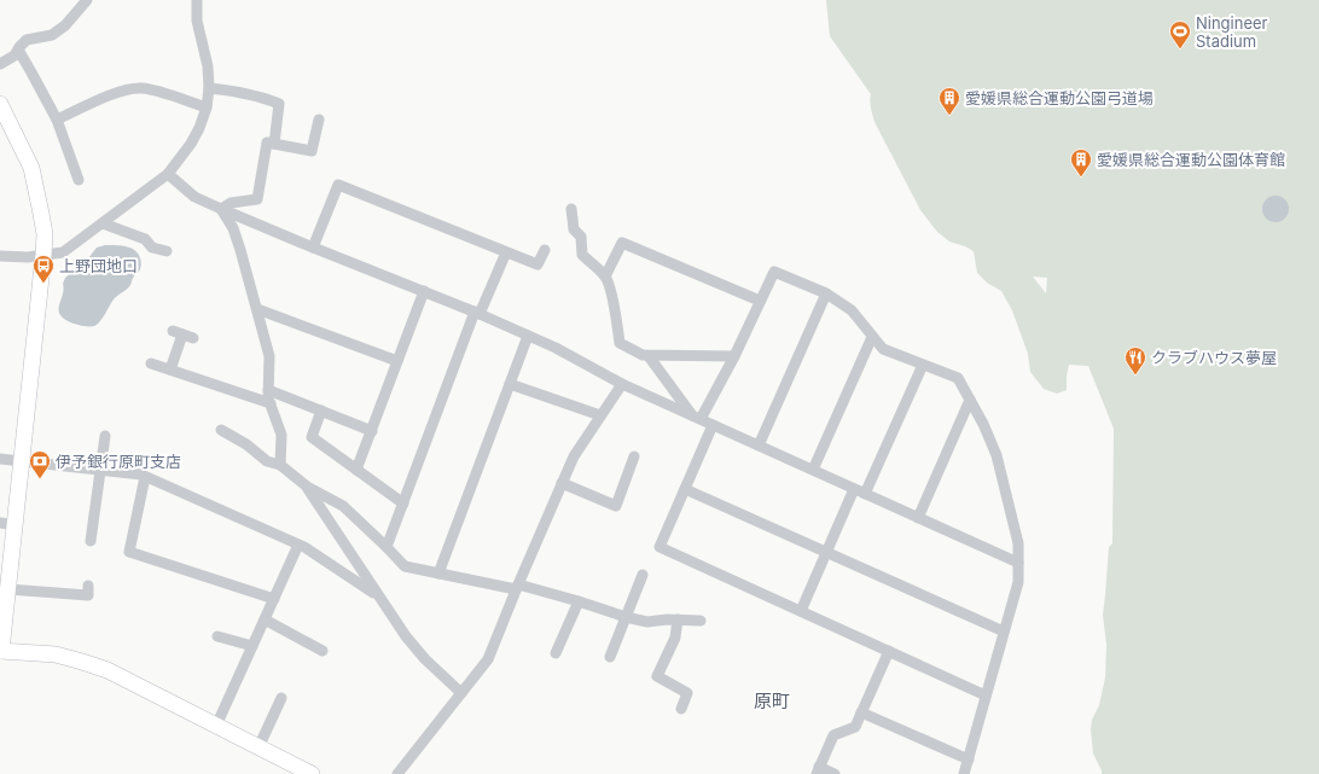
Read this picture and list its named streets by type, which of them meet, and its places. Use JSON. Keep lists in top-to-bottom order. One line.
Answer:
{"districts":["原町"],"places":{"sports":["Ningineer Stadium"],"building":["愛媛県総合運動公園弓道場","愛媛県総合運動公園体育館"],"bus stop":["上野団地口"],"restaurant":["クラブハウス夢屋"],"bank":["伊予銀行原町支店"]}}
